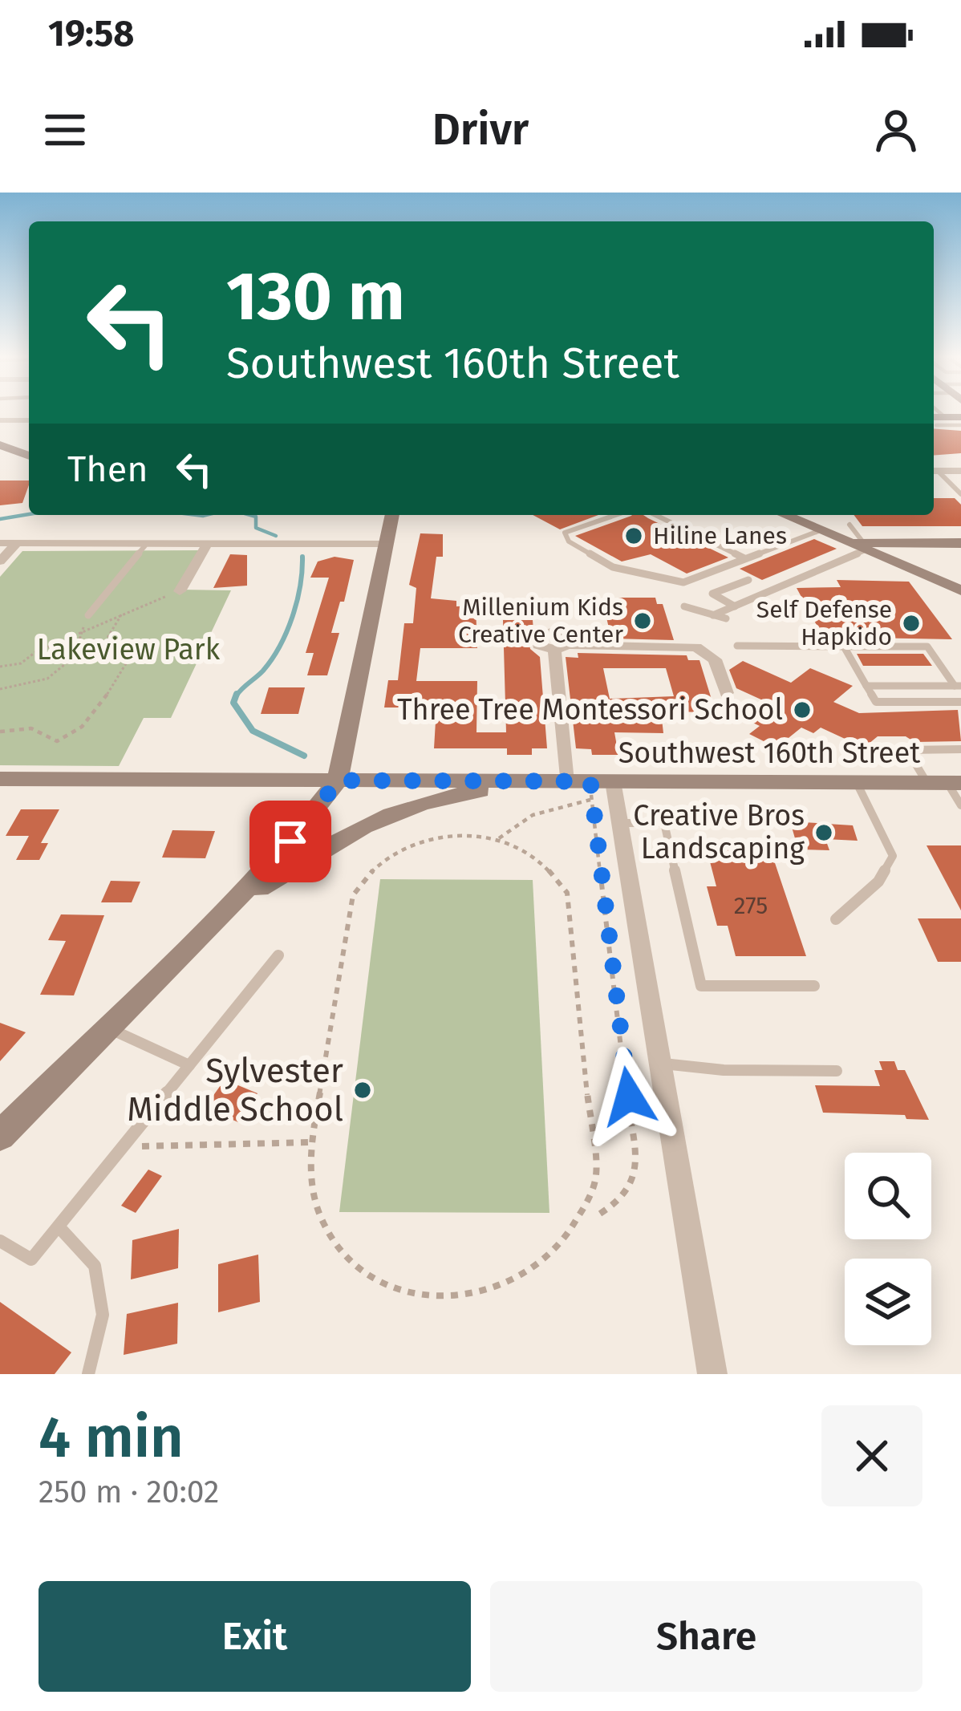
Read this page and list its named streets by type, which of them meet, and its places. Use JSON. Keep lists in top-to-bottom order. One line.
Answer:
{"streets":{"street":["Southwest 160th Street"]},"parks":["Lakeview Park"],"places":["Hiline Lanes","Millenium Kids Creative Center","Self Defense Hapkido","Three Tree Montessori School","Creative Bros Landscaping","Sylvester Middle School"],"house_numbers":["275"],"page":{"status":"19:58","header":"Drivr","turn":["130 m","Southwest 160th Street"],"then":"Then","heading":["4 min","250 m · 20:02"],"buttons":["Exit","Share"]}}
